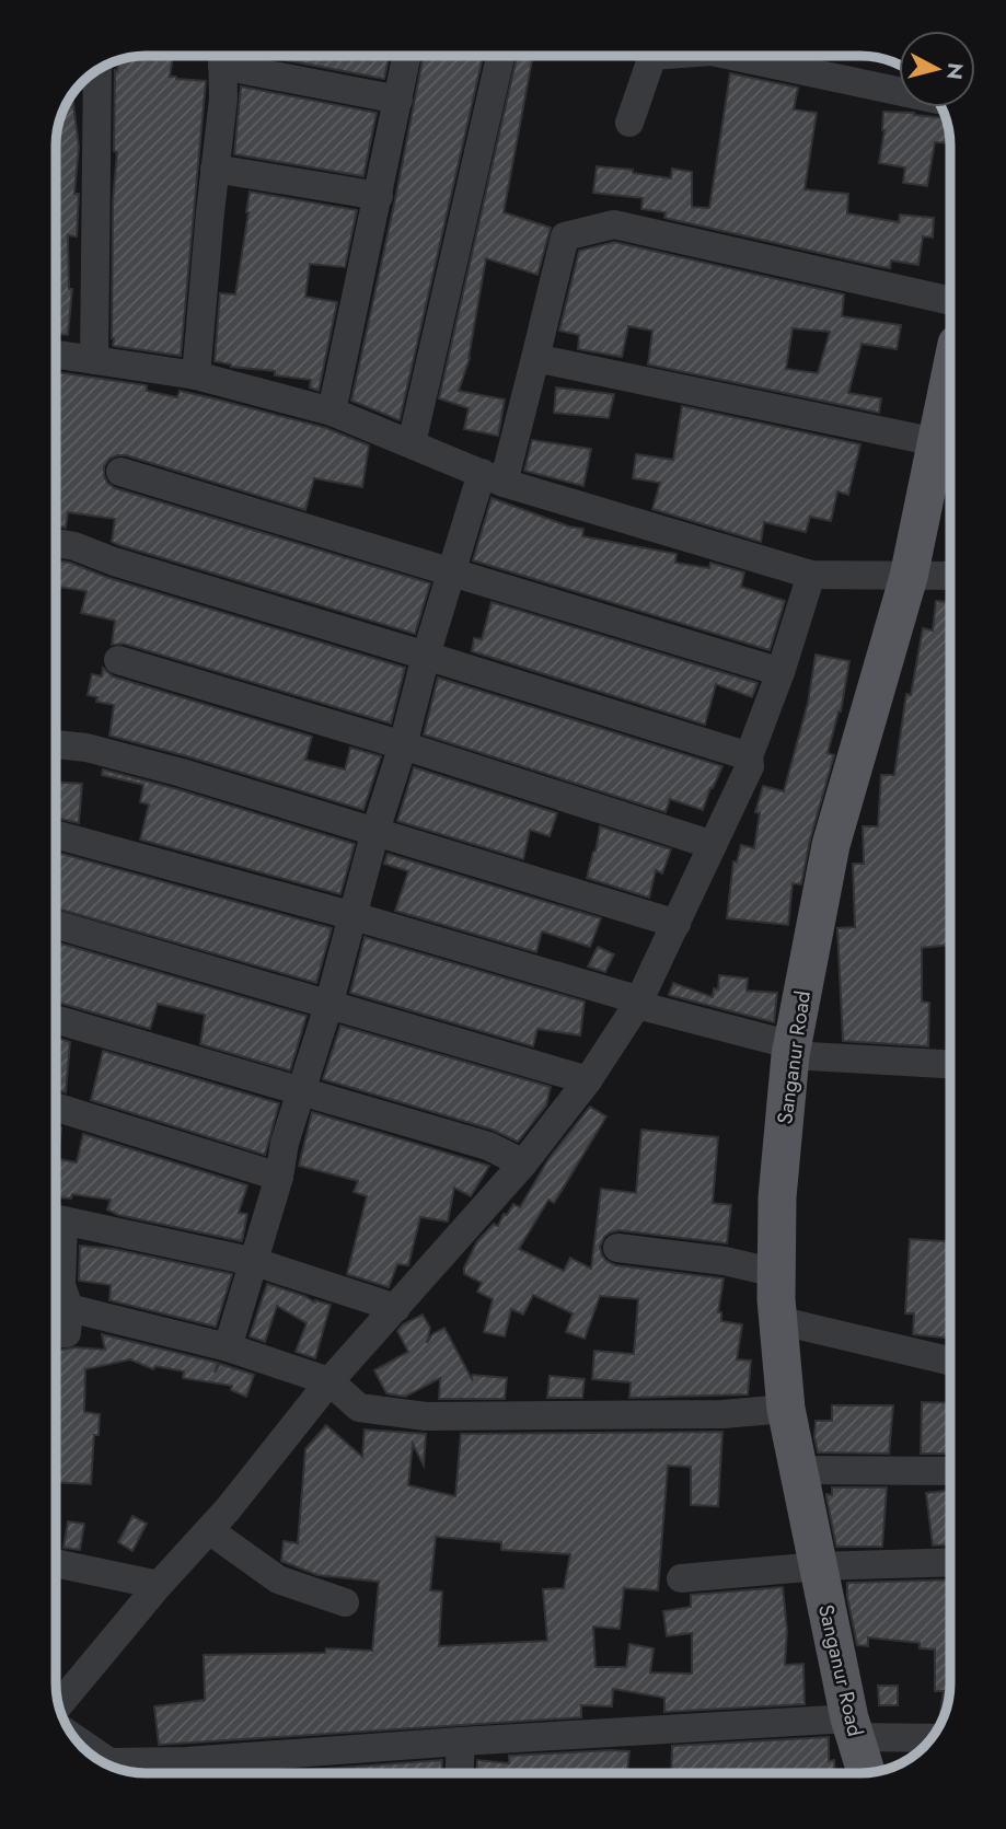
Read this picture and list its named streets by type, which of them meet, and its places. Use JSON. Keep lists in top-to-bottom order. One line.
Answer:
{"streets":{"main road":["Sanganur Road"]},"north":"right"}
